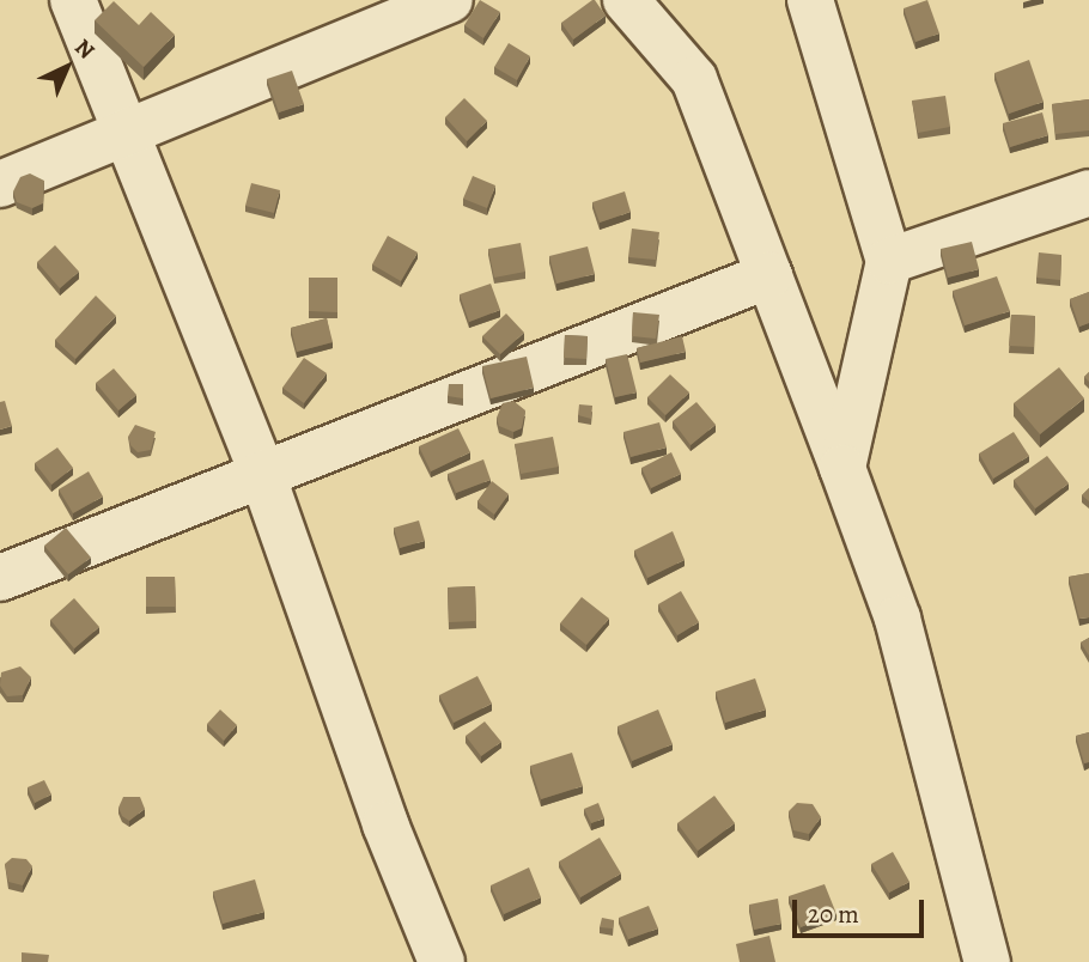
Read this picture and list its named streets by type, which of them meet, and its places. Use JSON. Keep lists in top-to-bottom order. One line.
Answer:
{"scale_bar":"20 m","north":"top right"}
